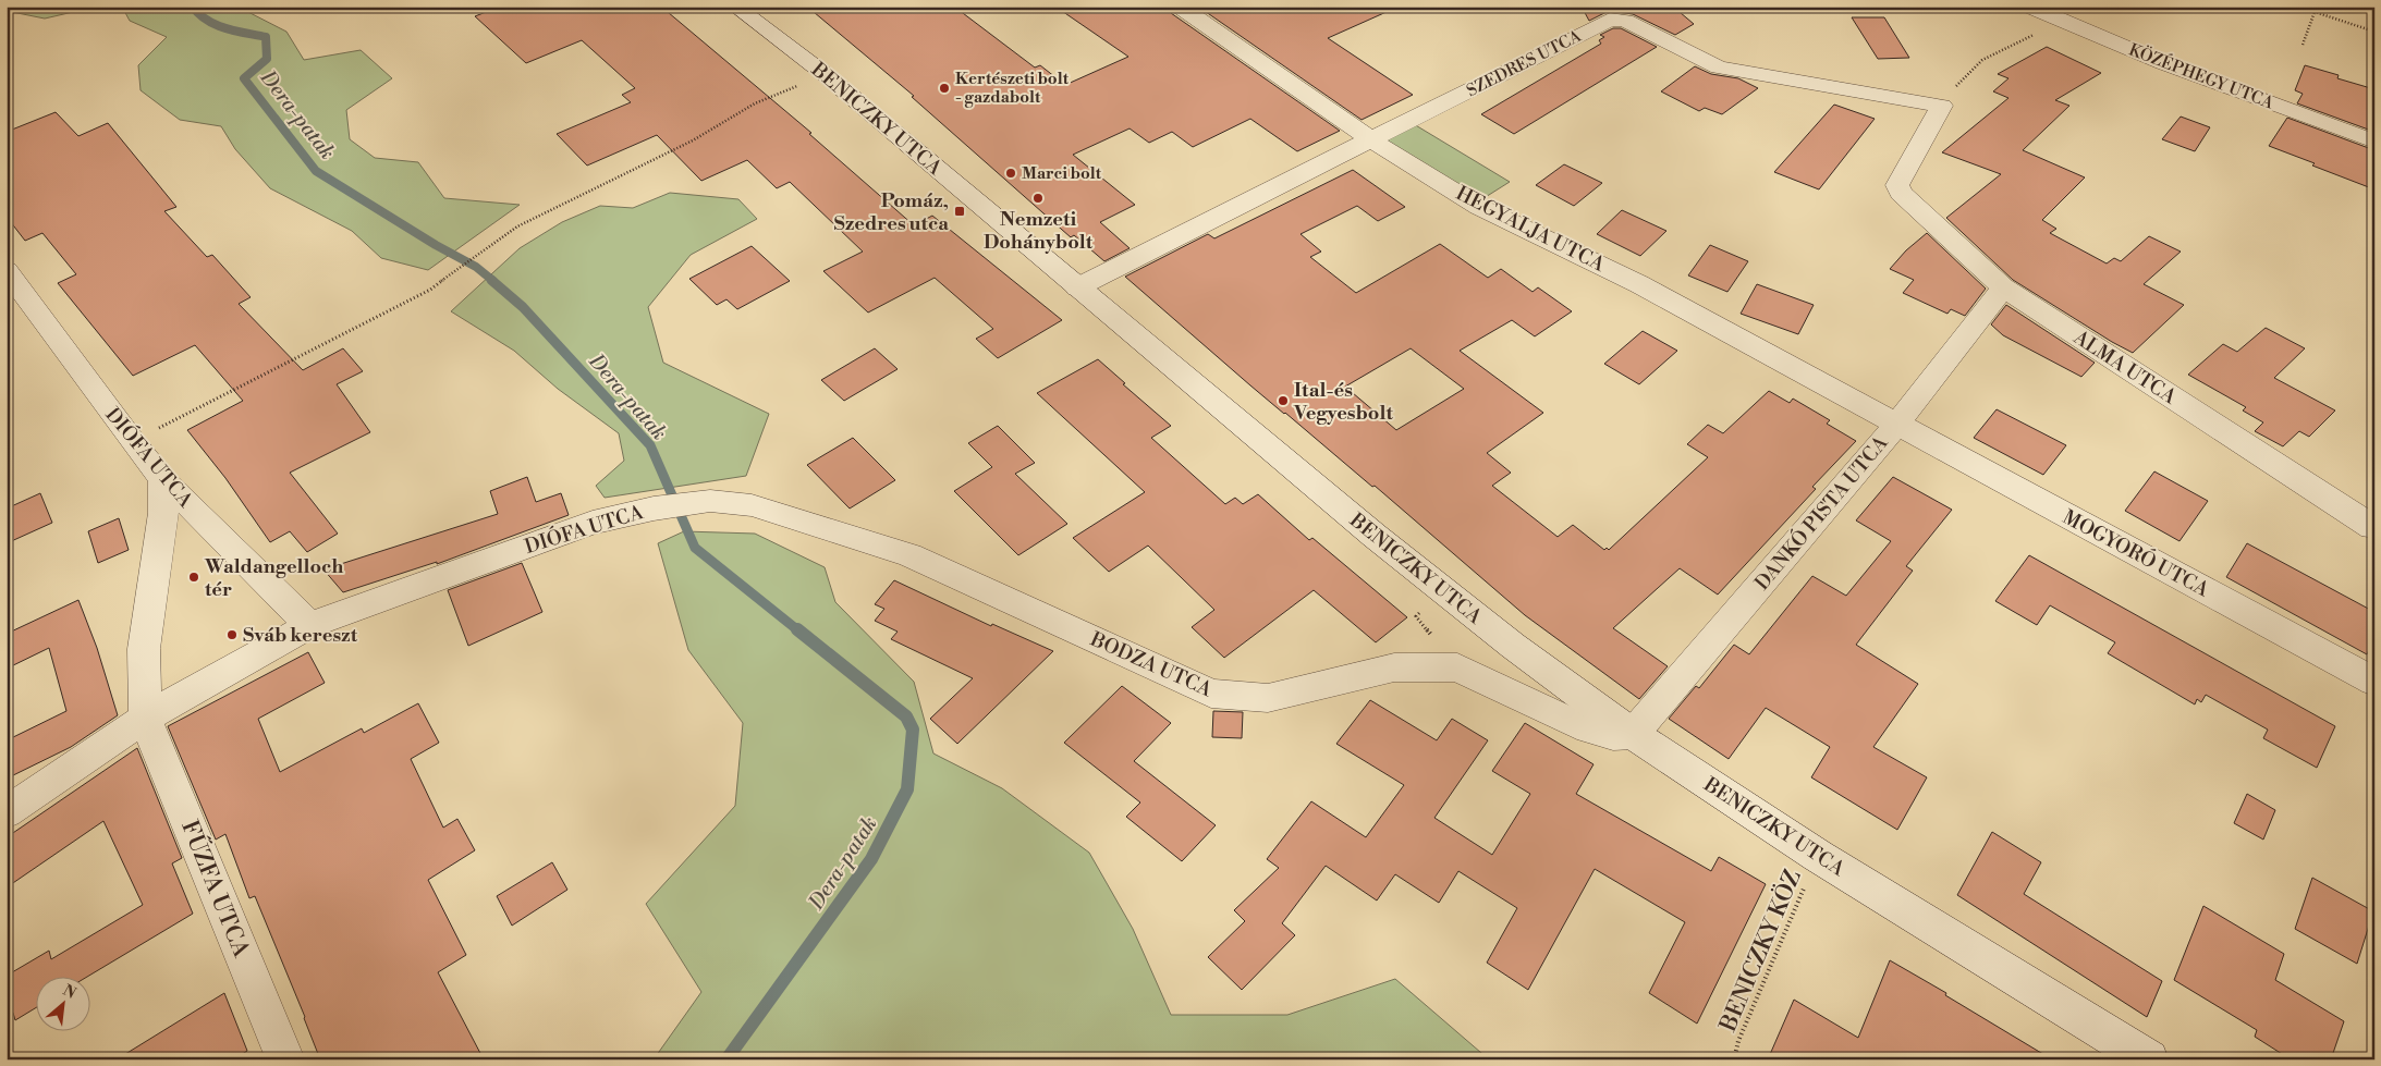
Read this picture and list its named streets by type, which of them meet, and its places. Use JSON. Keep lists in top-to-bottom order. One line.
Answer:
{"streets":{"street":["SZEDRES UTCA","KÖZÉPHEGY UTCA","BENICZKY UTCA","HEGYALJA UTCA","ALMA UTCA","DIÓFA UTCA","DANKÓ PISTA UTCA","MOGYORÓ UTCA","BODZA UTCA","FŰZFA UTCA"],"path":["BENICZKY KÖZ"]},"crossings":[["SZEDRES UTCA","BENICZKY UTCA"],["SZEDRES UTCA","HEGYALJA UTCA"],["SZEDRES UTCA","ALMA UTCA"],["BENICZKY UTCA","DANKÓ PISTA UTCA"],["BENICZKY UTCA","BODZA UTCA"],["BENICZKY UTCA","BENICZKY KÖZ"],["HEGYALJA UTCA","DANKÓ PISTA UTCA"],["HEGYALJA UTCA","MOGYORÓ UTCA"],["ALMA UTCA","DANKÓ PISTA UTCA"],["DIÓFA UTCA","BODZA UTCA"],["DANKÓ PISTA UTCA","MOGYORÓ UTCA"],["DANKÓ PISTA UTCA","BODZA UTCA"]],"water":["Dera-patak"],"places":{"other":["Kertészeti bolt - gazdabolt","Marci bolt","Nemzeti Dohánybolt","Ital-és Vegyesbolt","Waldangelloch tér","Sváb kereszt"],"transit":["Pomáz, Szedres utca"]},"north":"top right"}
